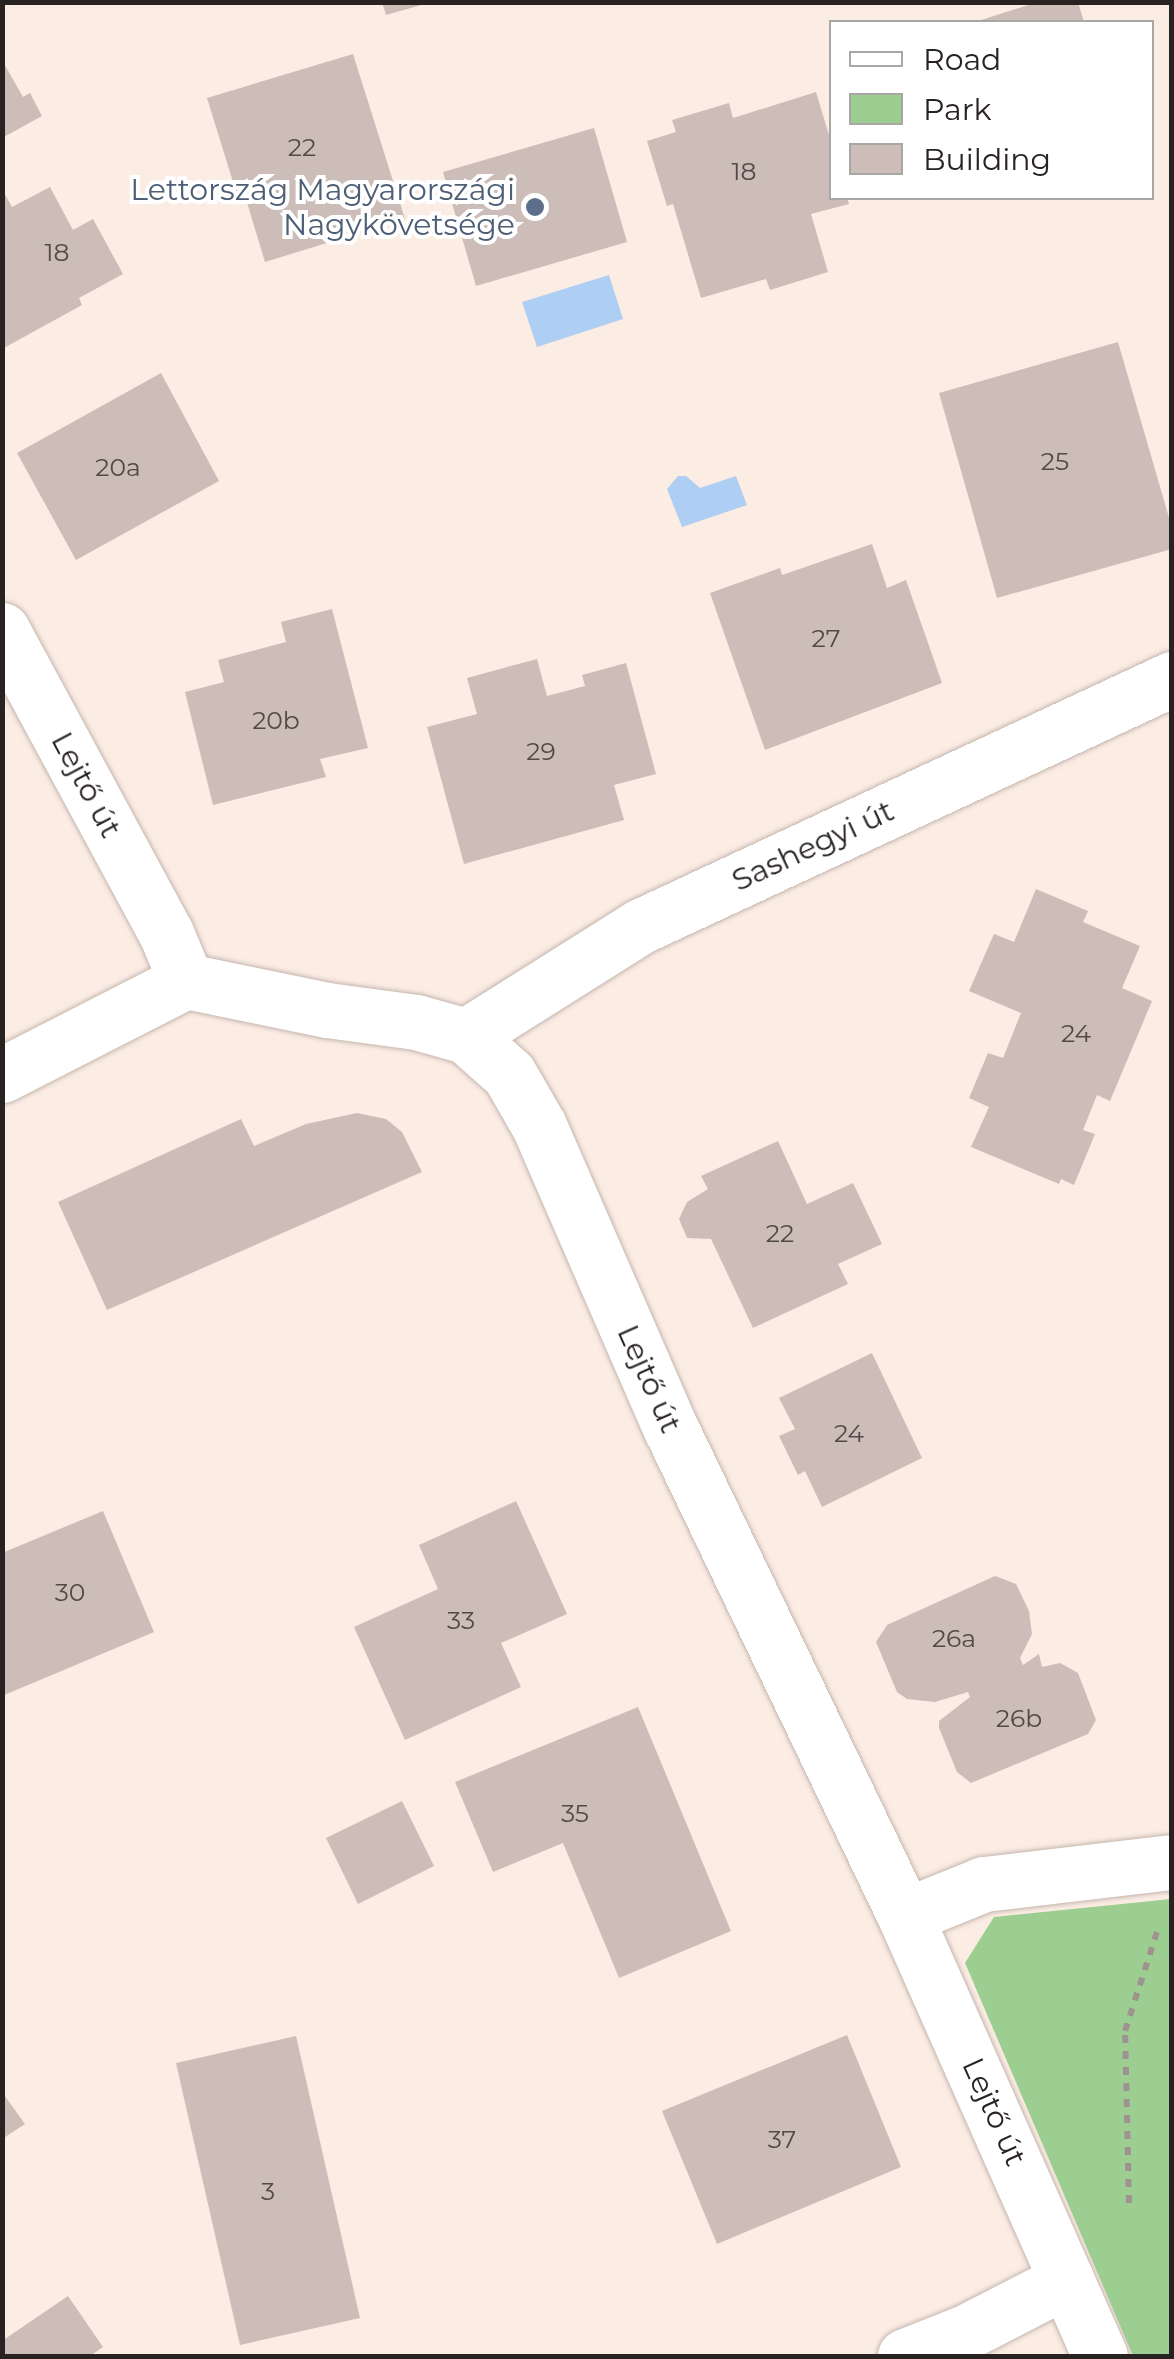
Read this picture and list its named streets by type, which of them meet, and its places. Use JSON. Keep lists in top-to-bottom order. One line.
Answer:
{"streets":{"street":["Lejtő út","Sashegyi út"]},"crossings":[["Lejtő út","Sashegyi út"]],"places":["Lettország Magyarországi Nagykövetsége"],"house_numbers":["22","18","18","25","20a","27","20b","29","24","22","24","30","33","26a","26b","35","37","3"],"legend":["Road","Park","Building"]}
